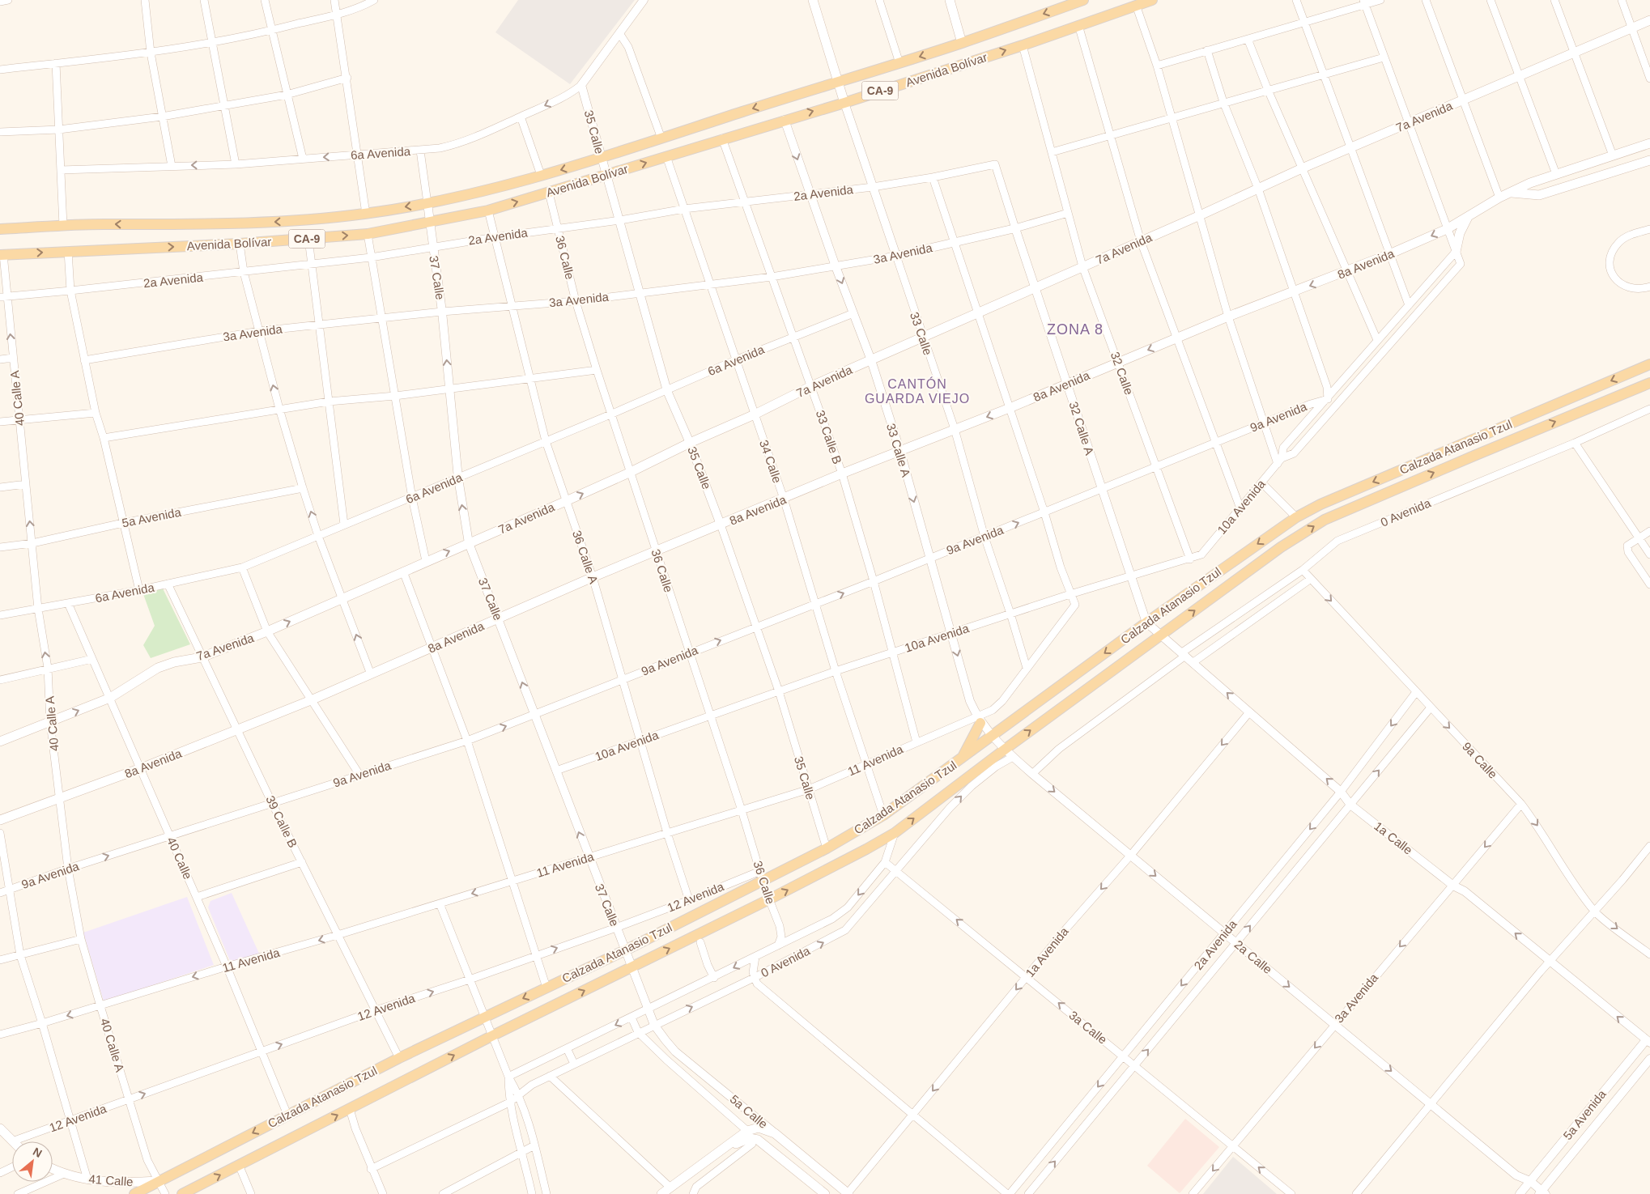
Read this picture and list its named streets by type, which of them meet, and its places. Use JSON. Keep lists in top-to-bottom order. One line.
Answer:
{"streets":{"main road":["Avenida Bolívar","CA-9","7a Avenida","8a Avenida","33 Calle","Calzada Atanasio Tzul","5a Calle","41 Calle"],"street":["35 Calle","6a Avenida","2a Avenida","3a Avenida","36 Calle","37 Calle","32 Calle","40 Calle A","9a Avenida","32 Calle A","33 Calle B","33 Calle A","34 Calle","10a Avenida","0 Avenida","5a Avenida","36 Calle A","11 Avenida","9a Calle","39 Calle B","1a Calle","40 Calle","12 Avenida","1a Avenida","2a Calle","3a Calle"]},"crossings":[["Avenida Bolívar","35 Calle"],["Avenida Bolívar","36 Calle"],["Avenida Bolívar","37 Calle"],["Avenida Bolívar","33 Calle"],["Avenida Bolívar","32 Calle"],["Avenida Bolívar","40 Calle A"],["Avenida Bolívar","33 Calle B"],["Avenida Bolívar","33 Calle A"],["Avenida Bolívar","34 Calle"],["Avenida Bolívar","36 Calle A"],["7a Avenida","35 Calle"],["7a Avenida","36 Calle"],["7a Avenida","37 Calle"],["7a Avenida","33 Calle"],["7a Avenida","32 Calle"],["7a Avenida","40 Calle A"],["7a Avenida","32 Calle A"],["7a Avenida","33 Calle B"],["7a Avenida","33 Calle A"],["7a Avenida","34 Calle"],["7a Avenida","36 Calle A"],["7a Avenida","39 Calle B"],["7a Avenida","40 Calle"],["35 Calle","6a Avenida"],["35 Calle","2a Avenida"],["35 Calle","3a Avenida"],["35 Calle","8a Avenida"],["35 Calle","9a Avenida"],["35 Calle","Calzada Atanasio Tzul"],["35 Calle","10a Avenida"],["35 Calle","11 Avenida"],["6a Avenida","36 Calle"],["6a Avenida","37 Calle"],["6a Avenida","40 Calle A"],["6a Avenida","33 Calle B"],["6a Avenida","33 Calle A"],["6a Avenida","34 Calle"],["6a Avenida","36 Calle A"],["6a Avenida","39 Calle B"],["6a Avenida","40 Calle"],["2a Avenida","36 Calle"],["2a Avenida","37 Calle"],["2a Avenida","33 Calle"],["2a Avenida","40 Calle A"],["2a Avenida","32 Calle A"],["2a Avenida","33 Calle B"],["2a Avenida","33 Calle A"],["2a Avenida","34 Calle"],["2a Avenida","36 Calle A"],["2a Avenida","9a Calle"],["2a Avenida","1a Calle"],["2a Avenida","2a Calle"],["2a Avenida","3a Calle"],["3a Avenida","36 Calle"],["3a Avenida","37 Calle"],["3a Avenida","33 Calle"],["3a Avenida","32 Calle"],["3a Avenida","32 Calle A"],["3a Avenida","33 Calle B"],["3a Avenida","33 Calle A"],["3a Avenida","34 Calle"],["3a Avenida","36 Calle A"],["3a Avenida","9a Calle"],["3a Avenida","1a Calle"],["3a Avenida","2a Calle"],["3a Avenida","3a Calle"],["36 Calle","8a Avenida"],["36 Calle","9a Avenida"],["36 Calle","Calzada Atanasio Tzul"],["36 Calle","10a Avenida"],["36 Calle","0 Avenida"],["36 Calle","11 Avenida"],["36 Calle","12 Avenida"],["8a Avenida","37 Calle"],["8a Avenida","33 Calle"],["8a Avenida","32 Calle"],["8a Avenida","40 Calle A"],["8a Avenida","32 Calle A"],["8a Avenida","33 Calle B"],["8a Avenida","33 Calle A"],["8a Avenida","34 Calle"],["8a Avenida","36 Calle A"],["8a Avenida","39 Calle B"],["8a Avenida","40 Calle"],["37 Calle","9a Avenida"],["37 Calle","Calzada Atanasio Tzul"],["37 Calle","10a Avenida"],["37 Calle","0 Avenida"],["37 Calle","11 Avenida"],["37 Calle","12 Avenida"],["37 Calle","5a Calle"],["33 Calle","9a Avenida"],["33 Calle","10a Avenida"],["33 Calle","11 Avenida"],["32 Calle","9a Avenida"],["32 Calle","10a Avenida"],["40 Calle A","9a Avenida"],["40 Calle A","Calzada Atanasio Tzul"],["40 Calle A","5a Avenida"],["40 Calle A","11 Avenida"],["40 Calle A","12 Avenida"],["40 Calle A","41 Calle"],["9a Avenida","32 Calle A"],["9a Avenida","33 Calle B"],["9a Avenida","33 Calle A"],["9a Avenida","34 Calle"],["9a Avenida","10a Avenida"],["9a Avenida","36 Calle A"],["9a Avenida","39 Calle B"],["9a Avenida","40 Calle"],["32 Calle A","Calzada Atanasio Tzul"],["32 Calle A","10a Avenida"],["32 Calle A","1a Calle"],["33 Calle B","10a Avenida"],["33 Calle B","11 Avenida"],["Calzada Atanasio Tzul","33 Calle A"],["Calzada Atanasio Tzul","34 Calle"],["Calzada Atanasio Tzul","0 Avenida"],["Calzada Atanasio Tzul","39 Calle B"],["Calzada Atanasio Tzul","1a Calle"],["Calzada Atanasio Tzul","40 Calle"],["Calzada Atanasio Tzul","12 Avenida"],["Calzada Atanasio Tzul","2a Calle"],["Calzada Atanasio Tzul","41 Calle"],["33 Calle A","10a Avenida"],["33 Calle A","11 Avenida"],["33 Calle A","2a Calle"],["34 Calle","10a Avenida"],["34 Calle","11 Avenida"],["10a Avenida","36 Calle A"],["10a Avenida","11 Avenida"],["0 Avenida","9a Calle"],["0 Avenida","1a Calle"],["0 Avenida","2a Calle"],["0 Avenida","3a Calle"],["0 Avenida","5a Calle"],["5a Avenida","1a Calle"],["5a Avenida","2a Calle"],["36 Calle A","11 Avenida"],["36 Calle A","12 Avenida"],["11 Avenida","39 Calle B"],["11 Avenida","40 Calle"],["39 Calle B","12 Avenida"],["1a Calle","1a Avenida"],["40 Calle","12 Avenida"],["1a Avenida","2a Calle"],["1a Avenida","3a Calle"],["1a Avenida","5a Calle"]],"one_way":["33 Calle A","9a Calle","1a Calle","12 Avenida","1a Avenida","2a Calle","3a Calle"],"districts":["ZONA 8","CANTÓN GUARDA VIEJO"],"north":"top right"}
